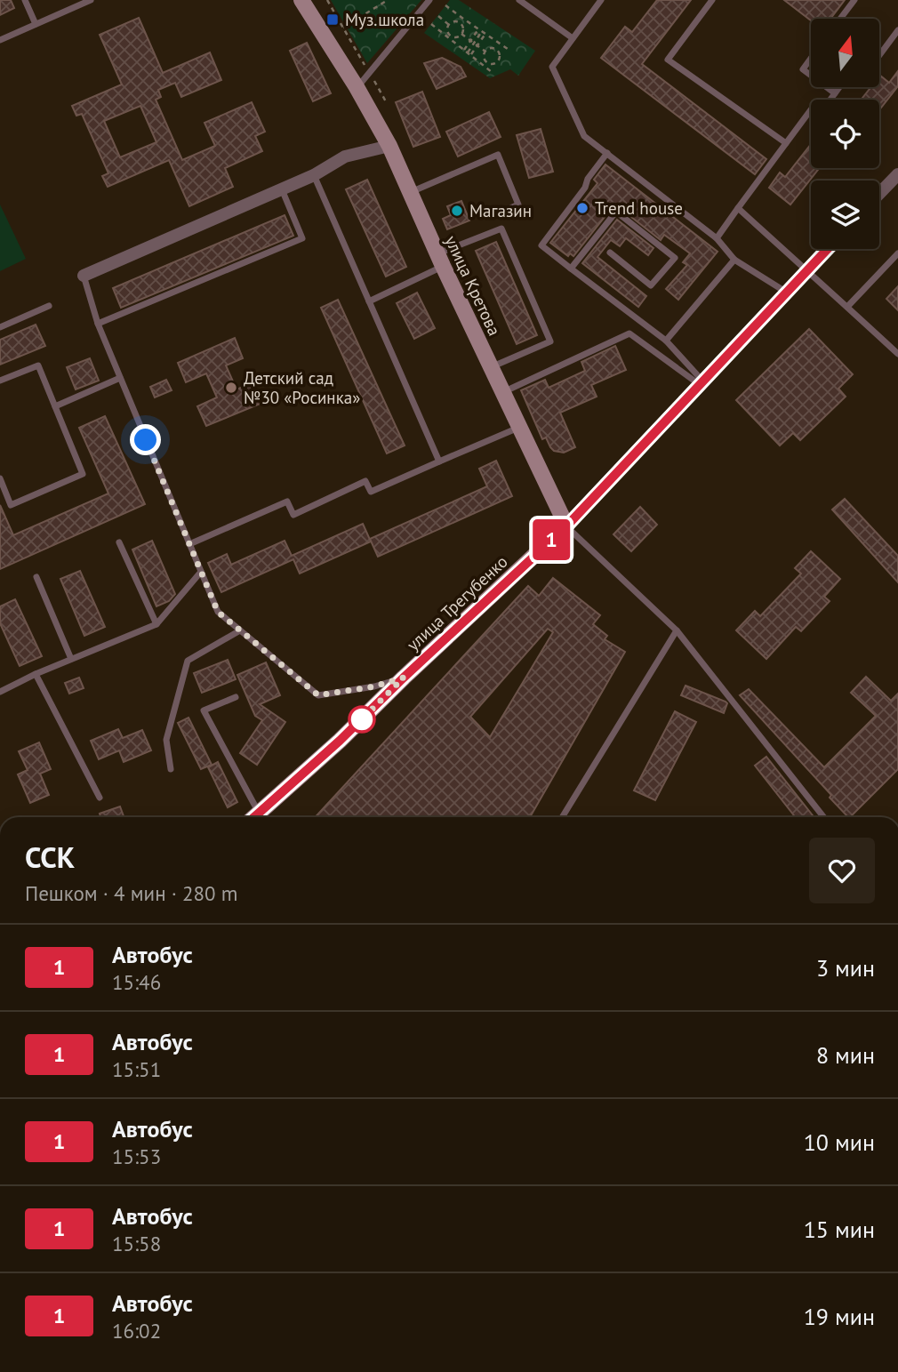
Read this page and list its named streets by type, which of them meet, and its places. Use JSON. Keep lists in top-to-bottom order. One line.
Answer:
{"streets":{"street":["улица Кретова","улица Трегубенко"]},"crossings":[["улица Кретова","улица Трегубенко"]],"places":{"transit":["Муз.школа"],"other":["Trend house","Магазин","Детский сад №30 «Росинка»"]},"lines":["bus line 1"],"north":"top","page":{"on_map":"1","heading":["ССК","Пешком · 4 мин · 280 m"],"list":[{"mark":"1","name":"Автобус","note":"15:46","value":"3 мин"},{"mark":"1","name":"Автобус","note":"15:51","value":"8 мин"},{"mark":"1","name":"Автобус","note":"15:53","value":"10 мин"},{"mark":"1","name":"Автобус","note":"15:58","value":"15 мин"},{"mark":"1","name":"Автобус","note":"16:02","value":"19 мин"}]}}
